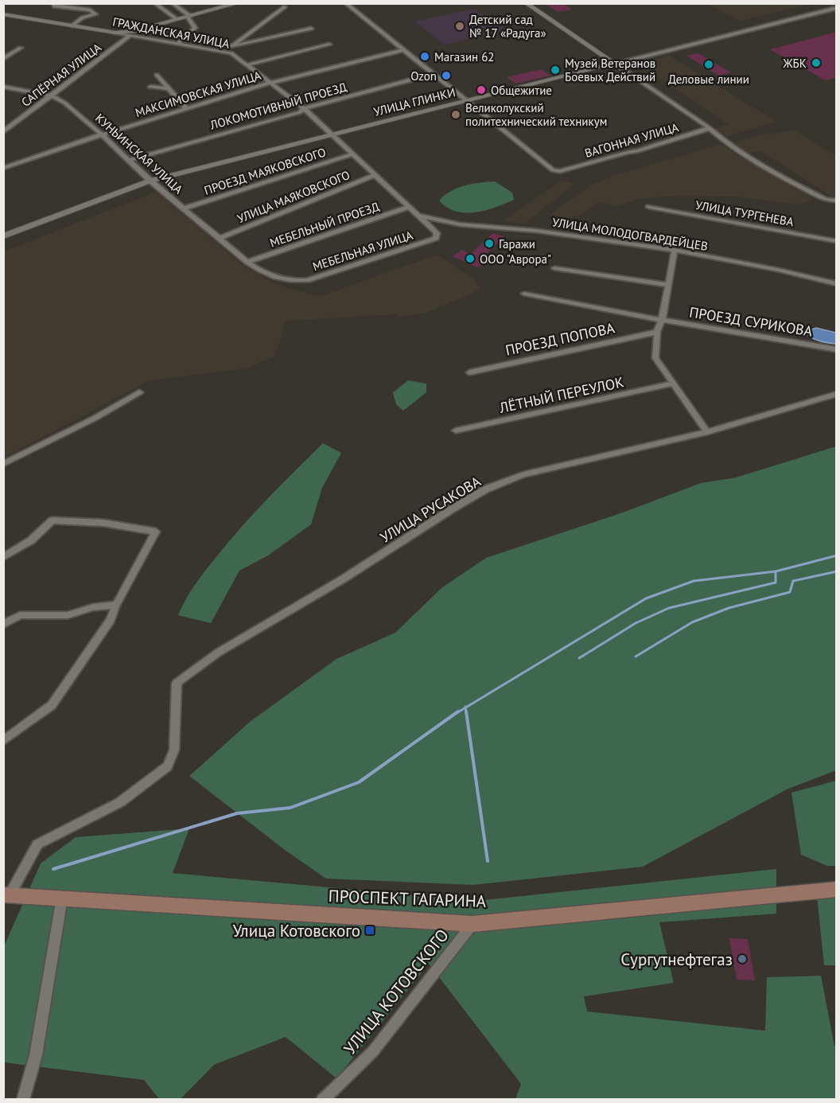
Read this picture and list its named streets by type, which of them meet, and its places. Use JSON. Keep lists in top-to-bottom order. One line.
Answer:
{"streets":{"main road":["ПРОСПЕКТ ГАГАРИНА"],"street":["ГРАЖДАНСКАЯ УЛИЦА","САПЁРНАЯ УЛИЦА","МАКСИМОВСКАЯ УЛИЦА","УЛИЦА ГЛИНКИ","ЛОКОМОТИВНЫЙ ПРОЕЗД","ВАГОННАЯ УЛИЦА","КУНЬИНСКАЯ УЛИЦА","ПРОЕЗД МАЯКОВСКОГО","УЛИЦА МАЯКОВСКОГО","УЛИЦА ТУРГЕНЕВА","МЕБЕЛЬНЫЙ ПРОЕЗД","УЛИЦА МОЛОДОГВАРДЕЙЦЕВ","МЕБЕЛЬНАЯ УЛИЦА","ПРОЕЗД СУРИКОВА","ПРОЕЗД ПОПОВА","ЛЁТНЫЙ ПЕРЕУЛОК","УЛИЦА РУСАКОВА","УЛИЦА КОТОВСКОГО"]},"crossings":[["ГРАЖДАНСКАЯ УЛИЦА","САПЁРНАЯ УЛИЦА"],["ГРАЖДАНСКАЯ УЛИЦА","МАКСИМОВСКАЯ УЛИЦА"],["ГРАЖДАНСКАЯ УЛИЦА","УЛИЦА ГЛИНКИ"],["ГРАЖДАНСКАЯ УЛИЦА","ЛОКОМОТИВНЫЙ ПРОЕЗД"],["ГРАЖДАНСКАЯ УЛИЦА","ПРОЕЗД МАЯКОВСКОГО"],["ГРАЖДАНСКАЯ УЛИЦА","УЛИЦА МАЯКОВСКОГО"],["ГРАЖДАНСКАЯ УЛИЦА","МЕБЕЛЬНЫЙ ПРОЕЗД"],["ГРАЖДАНСКАЯ УЛИЦА","УЛИЦА МОЛОДОГВАРДЕЙЦЕВ"],["ГРАЖДАНСКАЯ УЛИЦА","МЕБЕЛЬНАЯ УЛИЦА"],["САПЁРНАЯ УЛИЦА","КУНЬИНСКАЯ УЛИЦА"],["МАКСИМОВСКАЯ УЛИЦА","КУНЬИНСКАЯ УЛИЦА"],["УЛИЦА ГЛИНКИ","ВАГОННАЯ УЛИЦА"],["УЛИЦА ГЛИНКИ","КУНЬИНСКАЯ УЛИЦА"],["ЛОКОМОТИВНЫЙ ПРОЕЗД","КУНЬИНСКАЯ УЛИЦА"],["КУНЬИНСКАЯ УЛИЦА","ПРОЕЗД МАЯКОВСКОГО"],["КУНЬИНСКАЯ УЛИЦА","УЛИЦА МАЯКОВСКОГО"],["КУНЬИНСКАЯ УЛИЦА","МЕБЕЛЬНЫЙ ПРОЕЗД"],["КУНЬИНСКАЯ УЛИЦА","МЕБЕЛЬНАЯ УЛИЦА"],["ПРОЕЗД СУРИКОВА","ПРОЕЗД ПОПОВА"],["УЛИЦА РУСАКОВА","ПРОСПЕКТ ГАГАРИНА"],["ПРОСПЕКТ ГАГАРИНА","УЛИЦА КОТОВСКОГО"]],"places":{"other":["Детский сад № 17 «Радуга»","Магазин 62","ЖБК","Деловые линии","Музей Ветеранов Боевых Действий","Ozon","Общежитие","Великолукский политехнический техникум","Гаражи","ООО \"Аврора\"","Сургутнефтегаз"],"transit":["Улица Котовского"]}}
